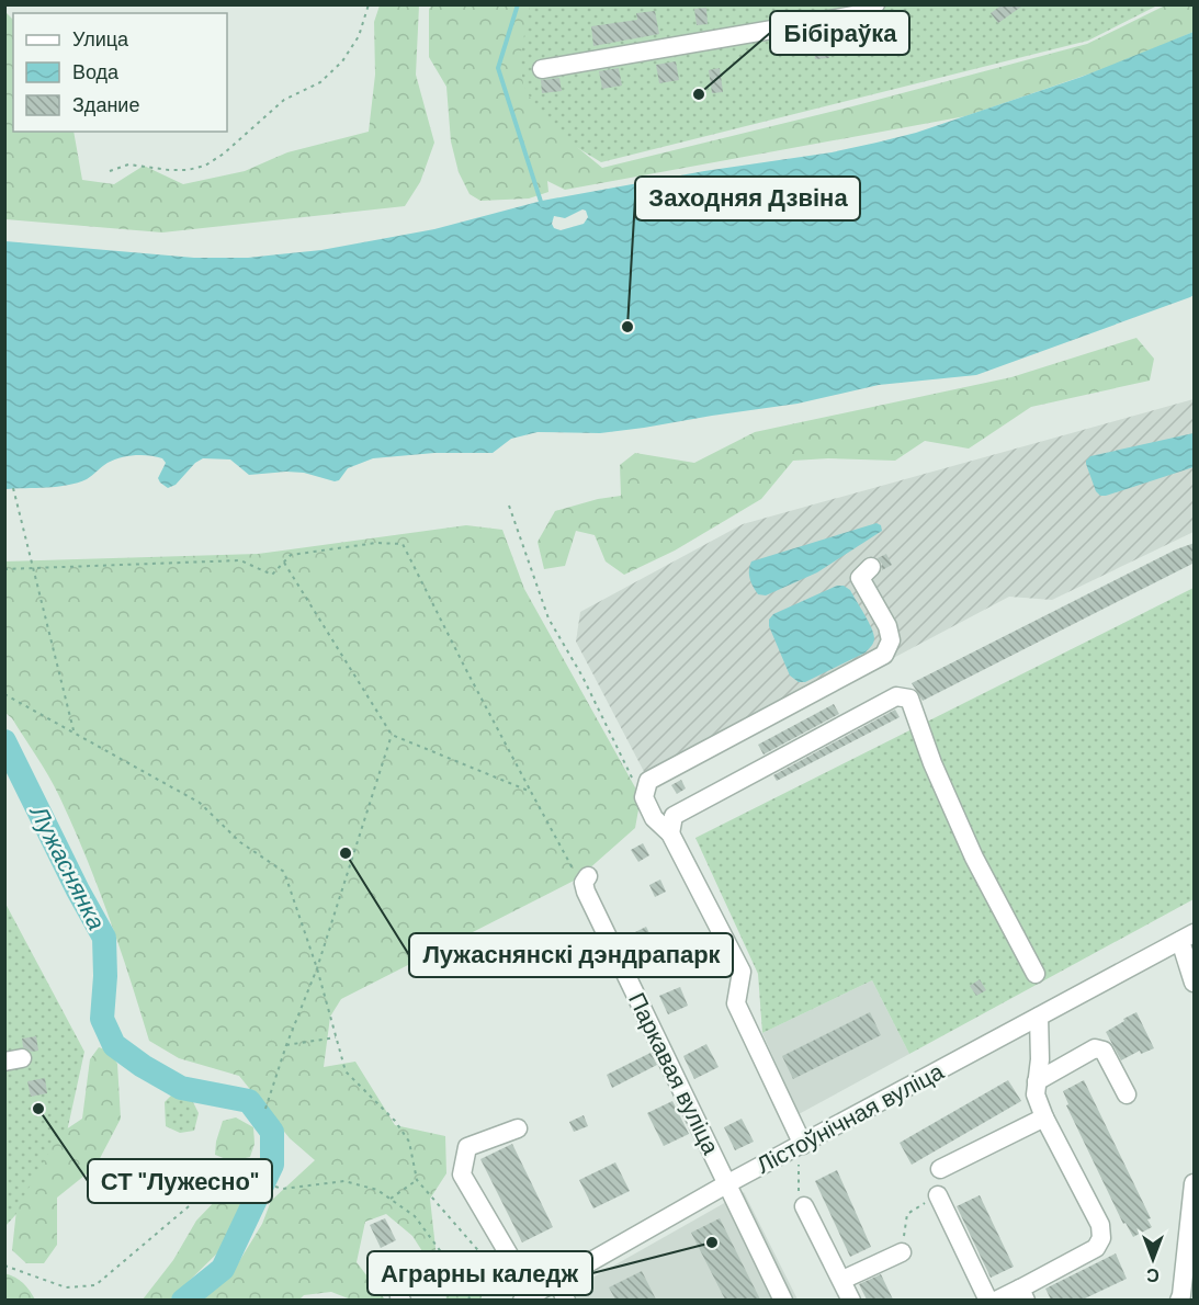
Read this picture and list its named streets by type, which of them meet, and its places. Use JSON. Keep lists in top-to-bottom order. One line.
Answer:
{"streets":{"street":["Паркавая вуліца","Лістоўнічная вуліца"]},"crossings":[["Паркавая вуліца","Лістоўнічная вуліца"]],"water":["Лужаснянка"],"places":["Бібіраўка","Заходняя Дзвіна","Лужаснянскі дэндрапарк","СТ \"Лужесно\"","Аграрны каледж"],"legend":["Улица","Вода","Здание"],"north":"bottom"}
